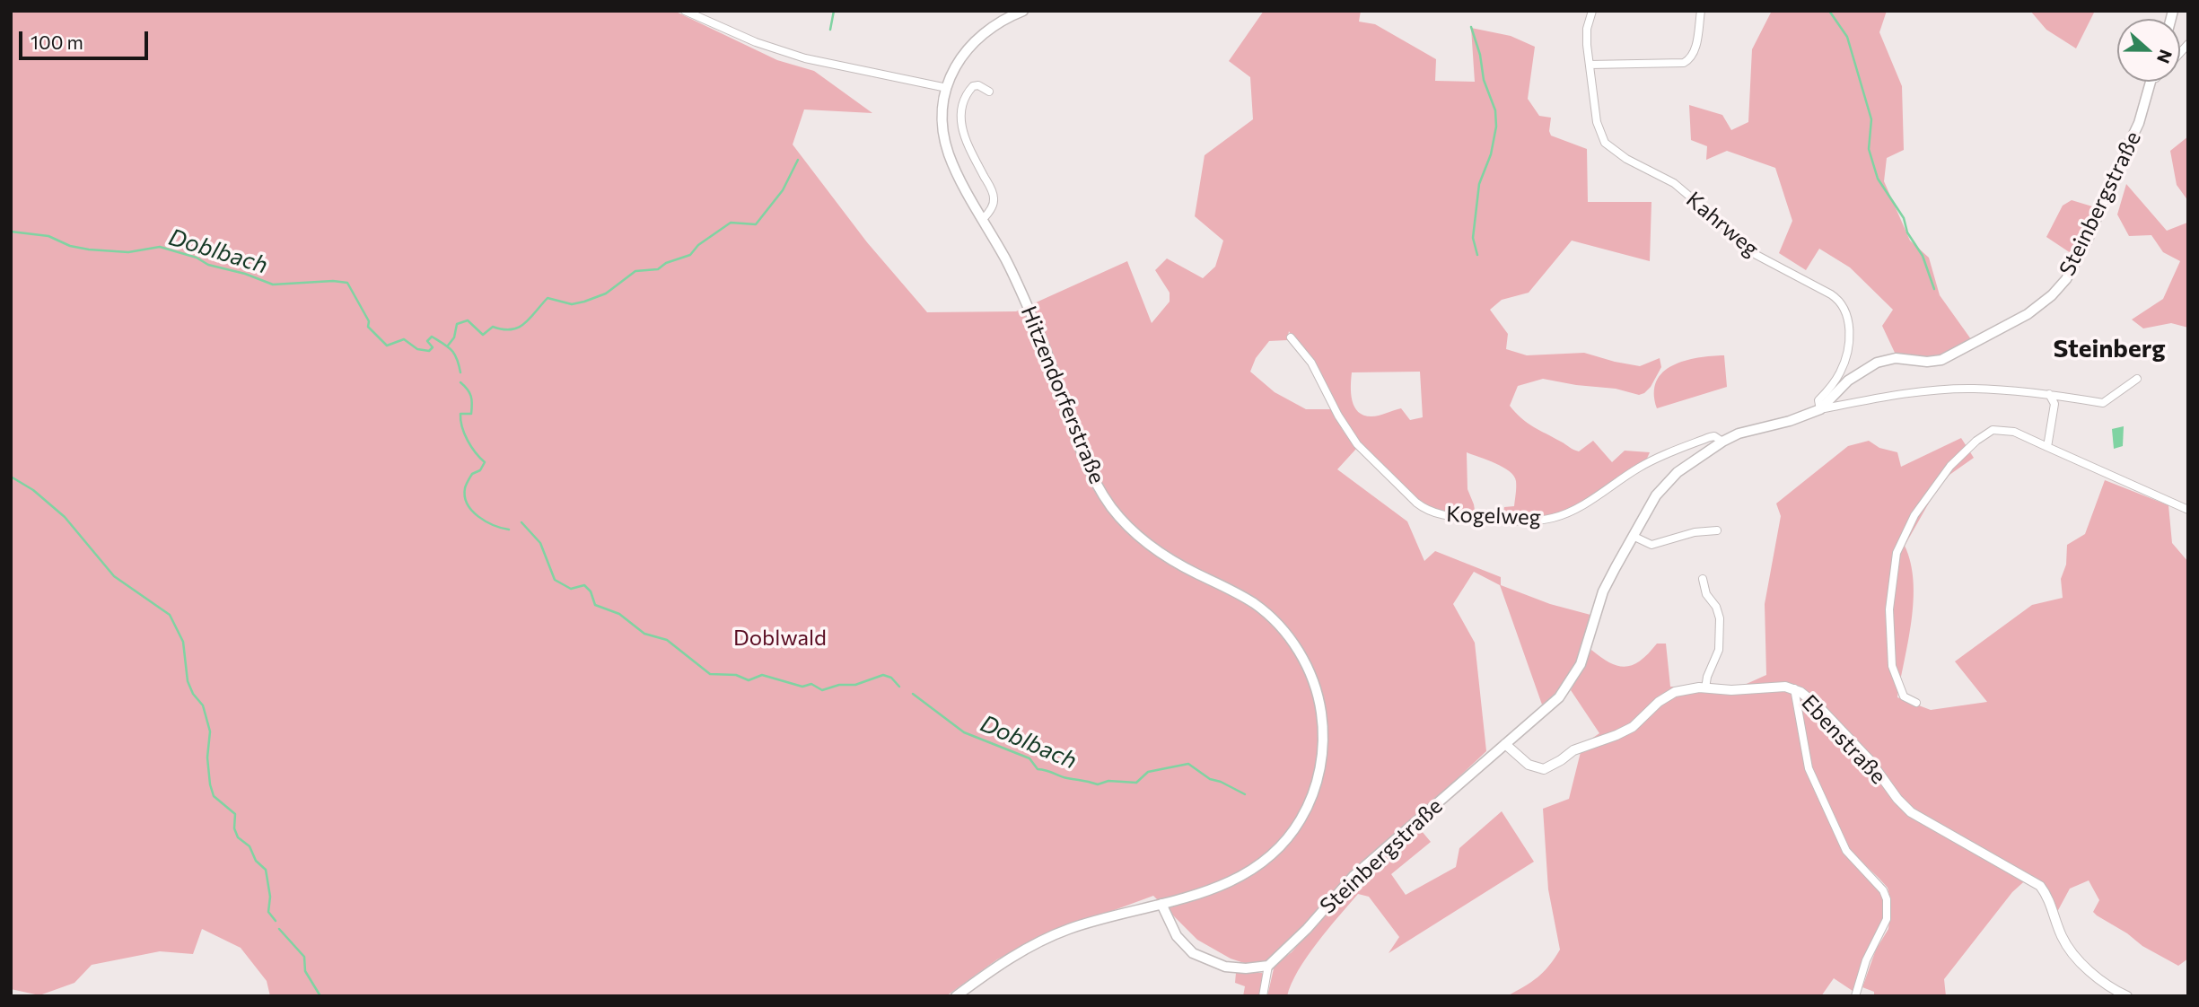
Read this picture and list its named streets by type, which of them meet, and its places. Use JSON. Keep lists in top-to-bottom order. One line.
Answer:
{"streets":{"main road":["Steinbergstraße","Hitzendorferstraße"],"street":["Kahrweg","Kogelweg","Ebenstraße"]},"crossings":[["Steinbergstraße","Kahrweg"],["Steinbergstraße","Kogelweg"],["Steinbergstraße","Ebenstraße"]],"districts":["Steinberg"],"water":["Doblbach"],"parks":["Doblwald"],"scale_bar":"100 m","north":"right"}
